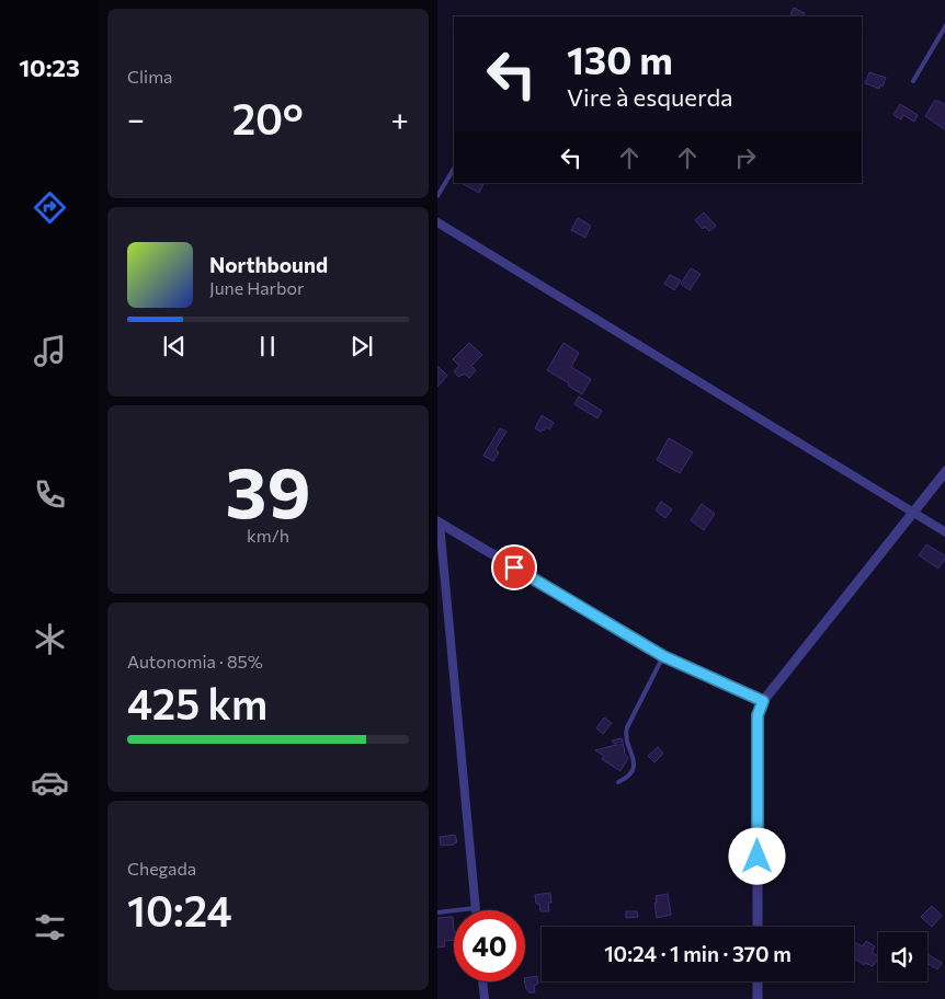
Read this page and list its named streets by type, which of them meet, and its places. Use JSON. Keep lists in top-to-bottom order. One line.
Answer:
{"page":{"tabs":"10:23","tile":["Clima",["39","km/h"],["Autonomia · 85%","425 km"],["Chegada","10:24"]],"turn":["130 m","Vire à esquerda"],"heat":["−","20°","+"],"song":["Northbound","June Harbor"],"limit":"40","trip":"10:24 · 1 min · 370 m"}}
